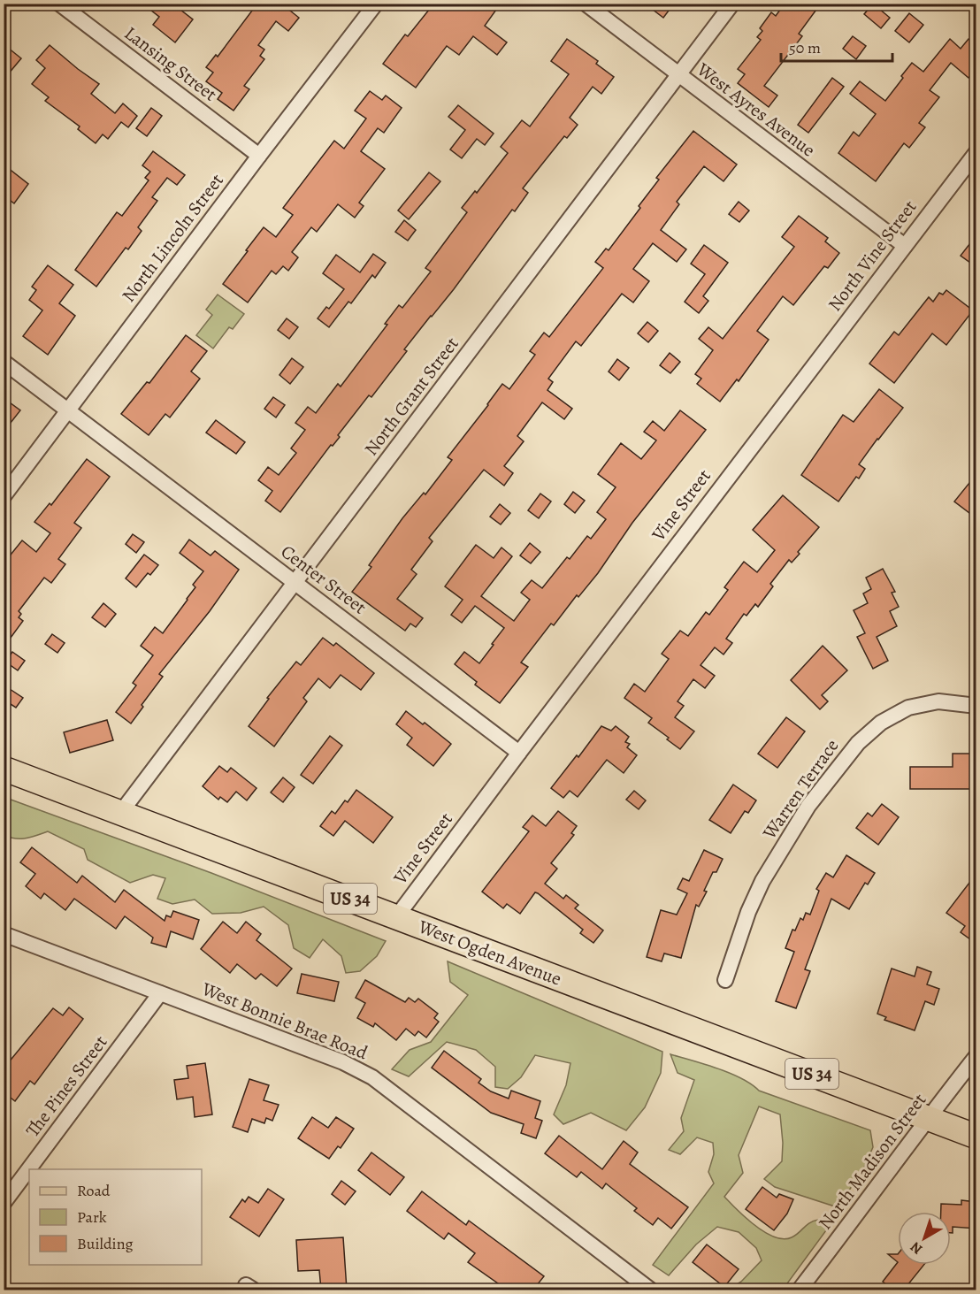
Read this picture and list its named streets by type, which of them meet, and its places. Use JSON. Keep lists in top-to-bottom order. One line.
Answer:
{"streets":{"main road":["US 34","West Ogden Avenue"],"street":["Lansing Street","West Ayres Avenue","North Lincoln Street","North Vine Street","North Grant Street","Vine Street","Center Street","Warren Terrace","West Bonnie Brae Road","The Pines Street","North Madison Street"]},"crossings":[["Lansing Street","North Lincoln Street"],["West Ayres Avenue","North Vine Street"],["West Ayres Avenue","North Grant Street"],["North Lincoln Street","Center Street"],["North Vine Street","Vine Street"],["North Grant Street","Center Street"],["North Grant Street","West Ogden Avenue"],["Vine Street","Center Street"],["Vine Street","West Ogden Avenue"],["West Ogden Avenue","North Madison Street"],["West Bonnie Brae Road","The Pines Street"]],"legend":["Road","Park","Building"],"scale_bar":"50 m","north":"bottom left"}
